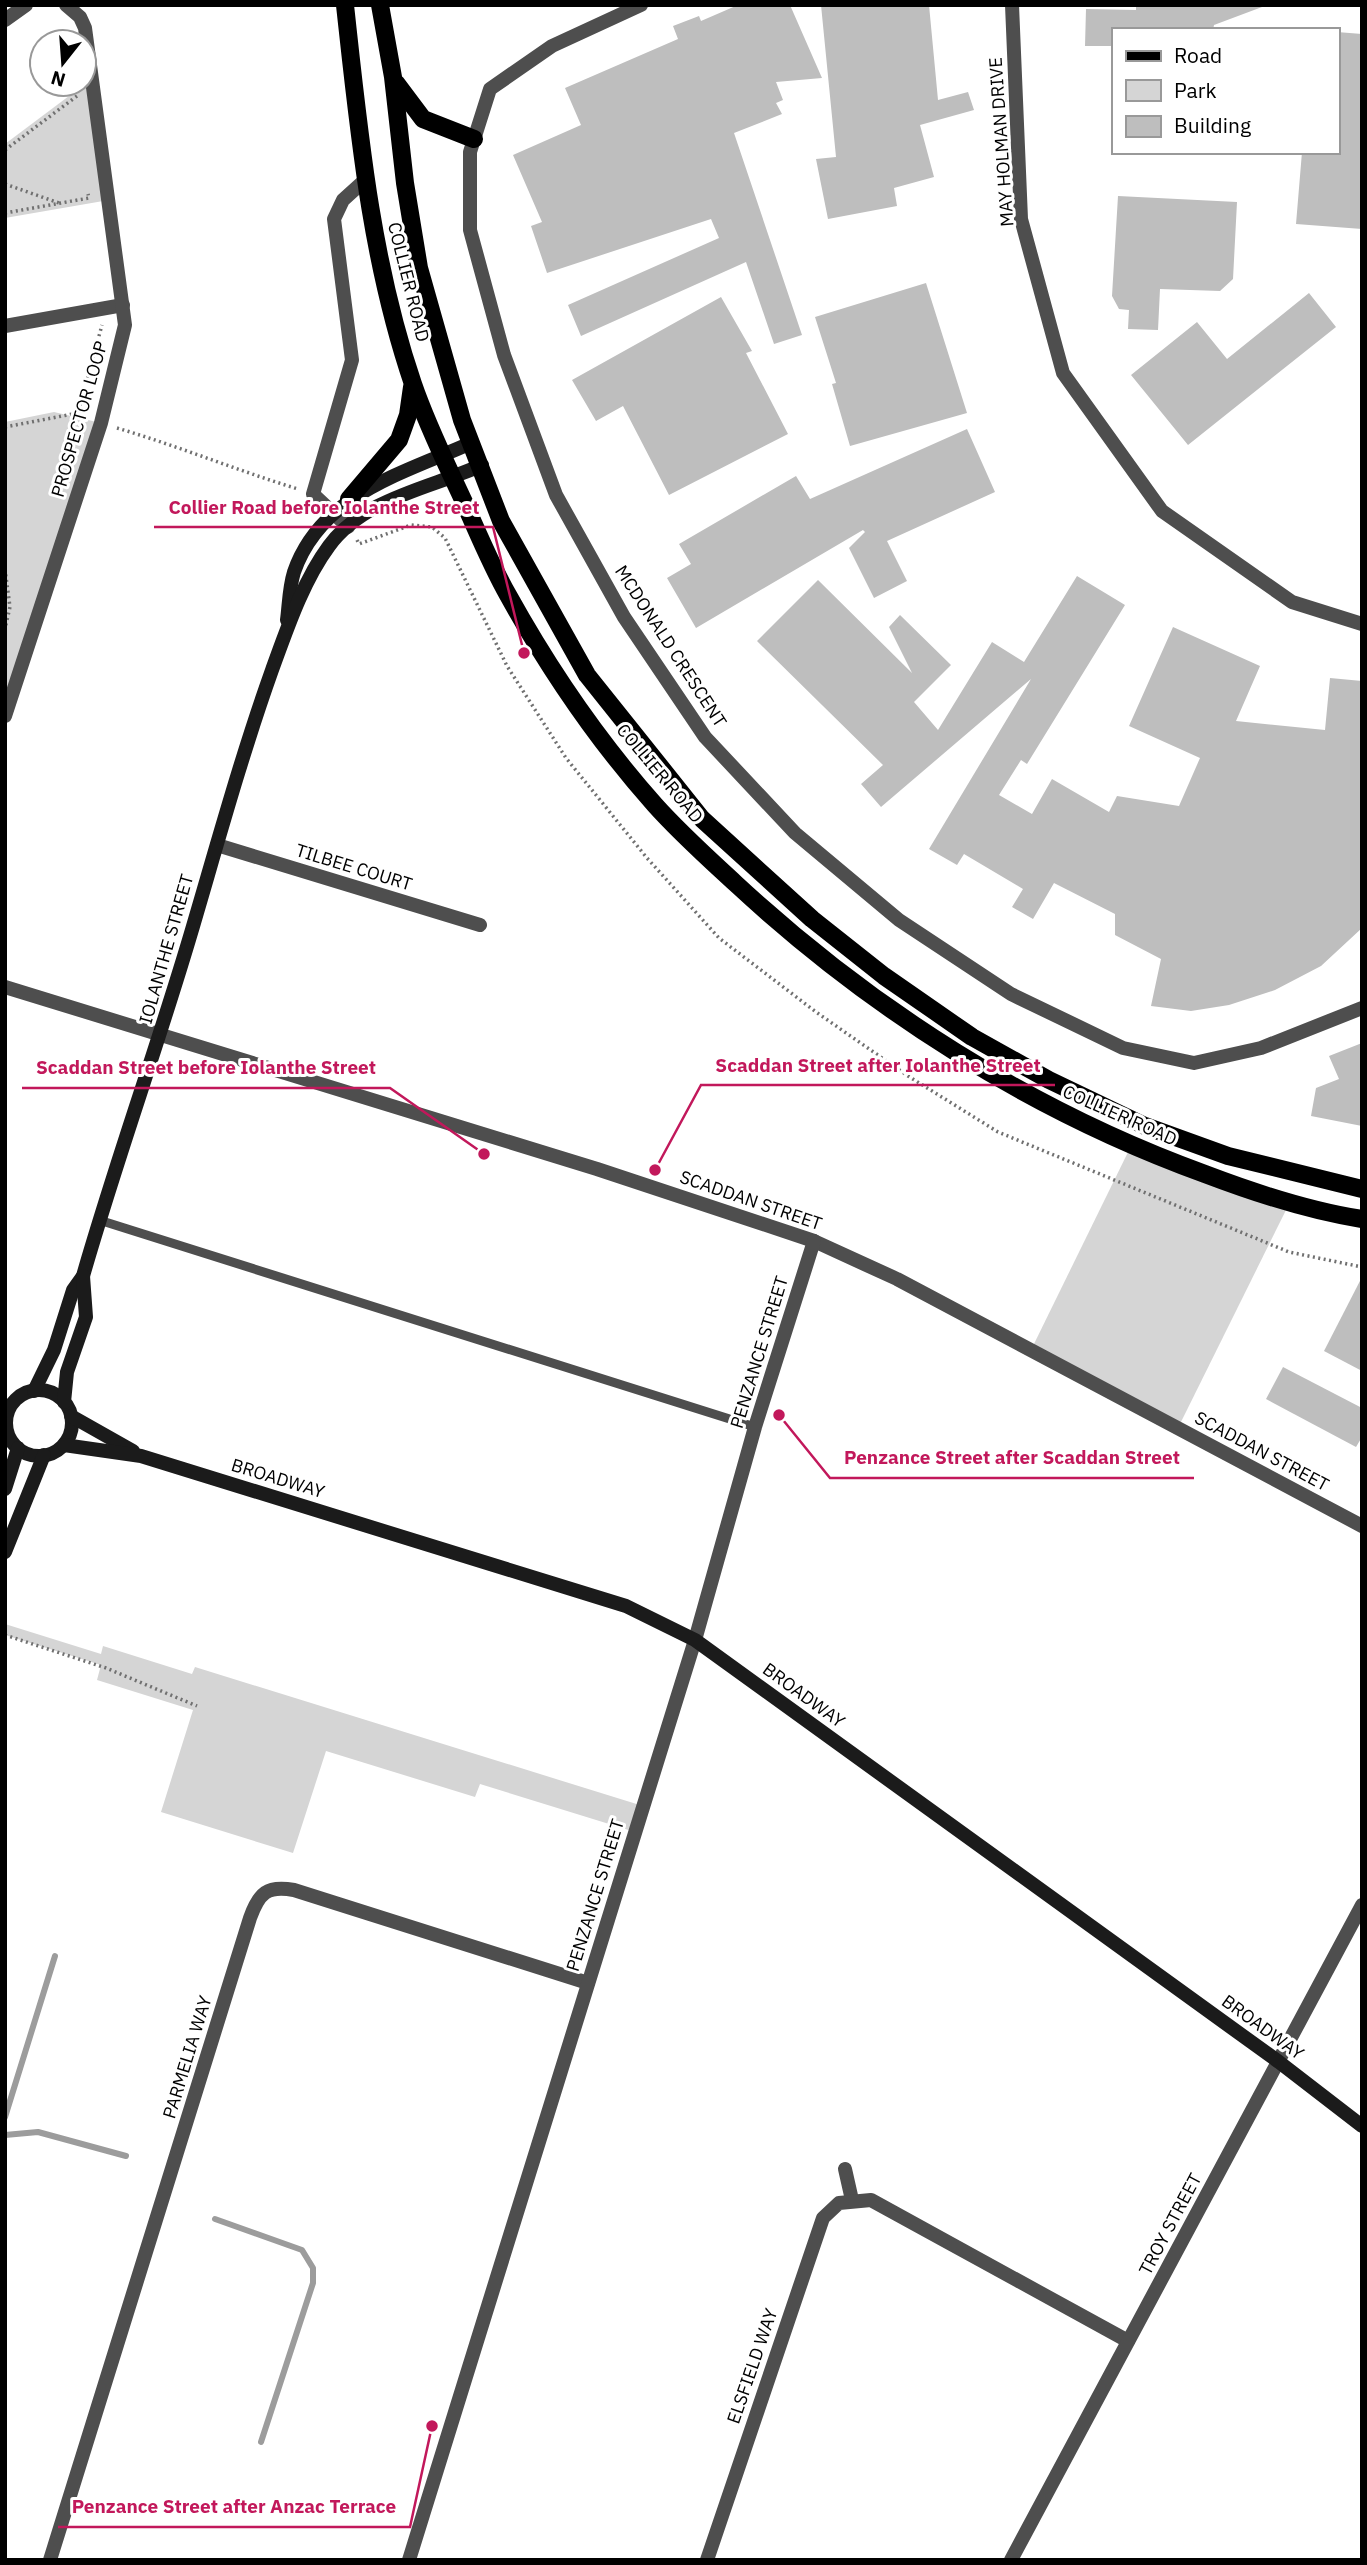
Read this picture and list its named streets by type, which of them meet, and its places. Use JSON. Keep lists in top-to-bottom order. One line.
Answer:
{"streets":{"main road":["COLLIER ROAD"],"street":["MAY HOLMAN DRIVE","PROSPECTOR LOOP","MCDONALD CRESCENT","TILBEE COURT","IOLANTHE STREET","SCADDAN STREET","PENZANCE STREET","BROADWAY","PARMELIA WAY","TROY STREET","ELSFIELD WAY"]},"crossings":[["COLLIER ROAD","IOLANTHE STREET"],["TILBEE COURT","IOLANTHE STREET"],["IOLANTHE STREET","SCADDAN STREET"],["IOLANTHE STREET","BROADWAY"],["SCADDAN STREET","PENZANCE STREET"],["PENZANCE STREET","BROADWAY"],["PENZANCE STREET","PARMELIA WAY"],["BROADWAY","TROY STREET"]],"places":["Collier Road before Iolanthe Street","Scaddan Street before Iolanthe Street","Scaddan Street after Iolanthe Street","Penzance Street after Scaddan Street","Penzance Street after Anzac Terrace"],"legend":["Road","Park","Building"],"north":"bottom"}
